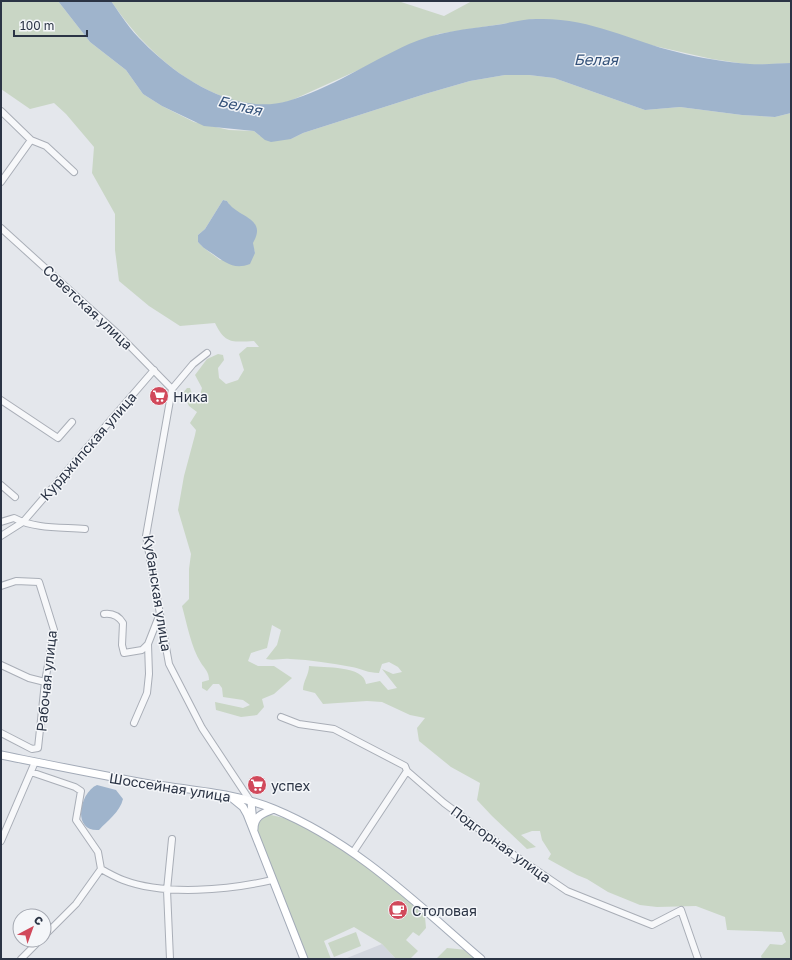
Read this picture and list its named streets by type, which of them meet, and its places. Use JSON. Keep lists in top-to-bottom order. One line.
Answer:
{"streets":{"main road":["Шоссейная улица"],"street":["Советская улица","Курджипская улица","Кубанская улица","Рабочая улица","Подгорная улица"]},"crossings":[["Советская улица","Курджипская улица"],["Советская улица","Кубанская улица"],["Кубанская улица","Шоссейная улица"]],"water":["Белая"],"places":{"supermarket":["Ника","успех"],"cafe":["Столовая"]},"scale_bar":"100 m","north":"top right"}
